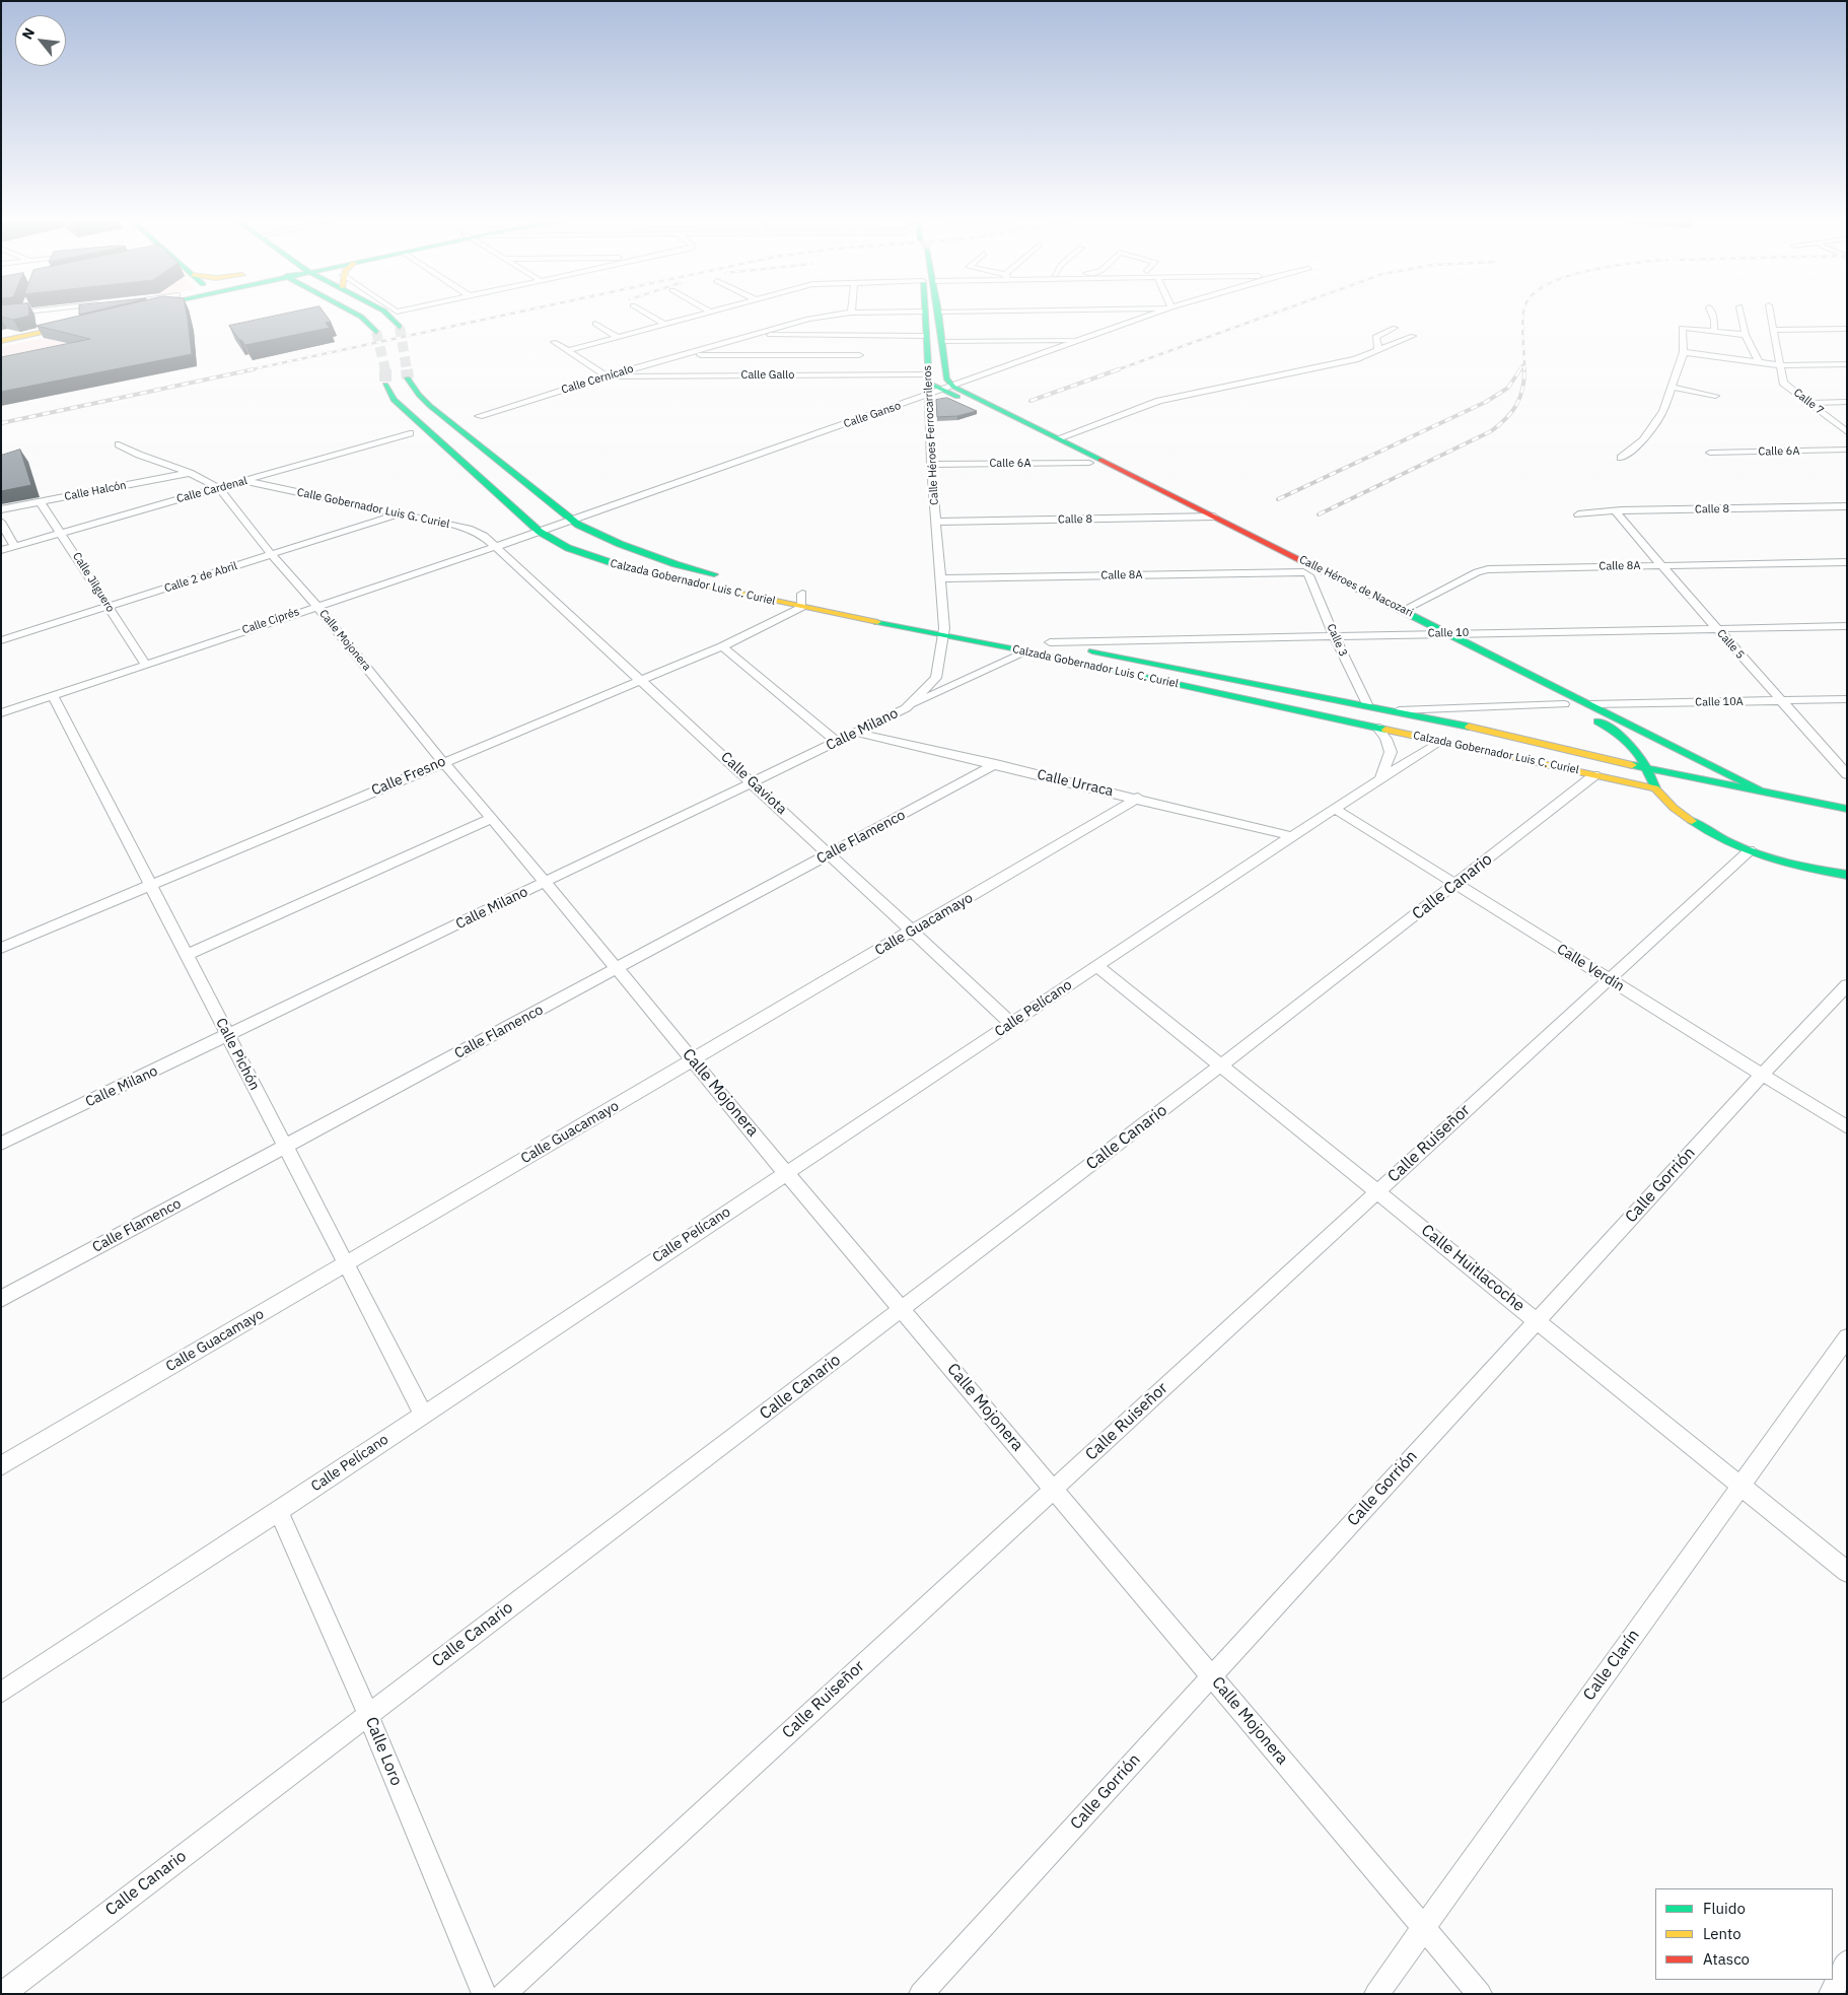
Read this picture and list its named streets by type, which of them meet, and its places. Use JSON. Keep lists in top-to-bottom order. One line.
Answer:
{"streets":{"main road":["Calle Héroes Ferrocarrileros","Calzada Gobernador Luis C. Curiel","Calle Héroes de Nacozari"],"street":["Calle Gallo","Calle Cernícalo","Calle 7","Calle Ganso","Calle 6A","Calle Cardenal","Calle Halcón","Calle Gobernador Luis G. Curiel","Calle 8","Calle 8A","Calle 2 de Abril","Calle Jilguero","Calle Ciprés","Calle 10","Calle Mojonera","Calle 3","Calle 5","Calle 10A","Calle Milano","Calle Fresno","Calle Gaviota","Calle Urraca","Calle Flamenco","Calle Canario","Calle Guacamayo","Calle Verdín","Calle Pelícano","Calle Pichón","Calle Ruiseñor","Calle Gorrión","Calle Huitlacoche","Calle Clarín","Calle Loro"]},"crossings":[["Calle Gallo","Calle Cernícalo"],["Calle Gallo","Calle Héroes Ferrocarrileros"],["Calle Gallo","Calle Héroes de Nacozari"],["Calle Ganso","Calle Héroes Ferrocarrileros"],["Calle Ganso","Calzada Gobernador Luis C. Curiel"],["Calle Ganso","Calle Héroes de Nacozari"],["Calle Ganso","Calle Ciprés"],["Calle Héroes Ferrocarrileros","Calle 6A"],["Calle Héroes Ferrocarrileros","Calle 8"],["Calle Héroes Ferrocarrileros","Calle 8A"],["Calle Héroes Ferrocarrileros","Calle Héroes de Nacozari"],["Calle Héroes Ferrocarrileros","Calle Milano"],["Calle 6A","Calle Héroes de Nacozari"],["Calle Cardenal","Calle Gobernador Luis G. Curiel"],["Calle Cardenal","Calle Jilguero"],["Calle Cardenal","Calle Mojonera"],["Calle Halcón","Calle Jilguero"],["Calle Halcón","Calle Mojonera"],["Calle Gobernador Luis G. Curiel","Calle 2 de Abril"],["Calle Gobernador Luis G. Curiel","Calle Ciprés"],["Calle Gobernador Luis G. Curiel","Calle Gaviota"],["Calle 8","Calle Héroes de Nacozari"],["Calle 8","Calle 5"],["Calle 8A","Calle Héroes de Nacozari"],["Calle 8A","Calle 3"],["Calle 8A","Calle 5"],["Calle 2 de Abril","Calle Jilguero"],["Calle 2 de Abril","Calle Mojonera"],["Calle Jilguero","Calle Ciprés"],["Calzada Gobernador Luis C. Curiel","Calle Héroes de Nacozari"],["Calzada Gobernador Luis C. Curiel","Calle Ciprés"],["Calzada Gobernador Luis C. Curiel","Calle 10"],["Calzada Gobernador Luis C. Curiel","Calle 3"],["Calzada Gobernador Luis C. Curiel","Calle Milano"],["Calzada Gobernador Luis C. Curiel","Calle Fresno"],["Calzada Gobernador Luis C. Curiel","Calle Canario"],["Calzada Gobernador Luis C. Curiel","Calle Pelícano"],["Calle Héroes de Nacozari","Calle 10"],["Calle Héroes de Nacozari","Calle 3"],["Calle Héroes de Nacozari","Calle 10A"],["Calle Ciprés","Calle Mojonera"],["Calle Ciprés","Calle Gaviota"],["Calle Ciprés","Calle Pichón"],["Calle 10","Calle 3"],["Calle 10","Calle 5"],["Calle Mojonera","Calle Milano"],["Calle Mojonera","Calle Fresno"],["Calle Mojonera","Calle Flamenco"],["Calle Mojonera","Calle Canario"],["Calle Mojonera","Calle Guacamayo"],["Calle Mojonera","Calle Pelícano"],["Calle Mojonera","Calle Ruiseñor"],["Calle Mojonera","Calle Gorrión"],["Calle Mojonera","Calle Clarín"],["Calle 5","Calle 10A"],["Calle Milano","Calle Gaviota"],["Calle Milano","Calle Urraca"],["Calle Milano","Calle Pichón"],["Calle Fresno","Calle Gaviota"],["Calle Fresno","Calle Pichón"],["Calle Gaviota","Calle Flamenco"],["Calle Gaviota","Calle Guacamayo"],["Calle Gaviota","Calle Pelícano"],["Calle Urraca","Calle Flamenco"],["Calle Urraca","Calle Guacamayo"],["Calle Urraca","Calle Pelícano"],["Calle Flamenco","Calle Pichón"],["Calle Canario","Calle Verdín"],["Calle Canario","Calle Huitlacoche"],["Calle Canario","Calle Loro"],["Calle Guacamayo","Calle Pichón"],["Calle Verdín","Calle Pelícano"],["Calle Verdín","Calle Ruiseñor"],["Calle Verdín","Calle Gorrión"],["Calle Pelícano","Calle Pichón"],["Calle Pelícano","Calle Huitlacoche"],["Calle Pelícano","Calle Loro"],["Calle Ruiseñor","Calle Huitlacoche"],["Calle Gorrión","Calle Huitlacoche"],["Calle Huitlacoche","Calle Clarín"]],"legend":["Fluido","Lento","Atasco"],"north":"top left"}
